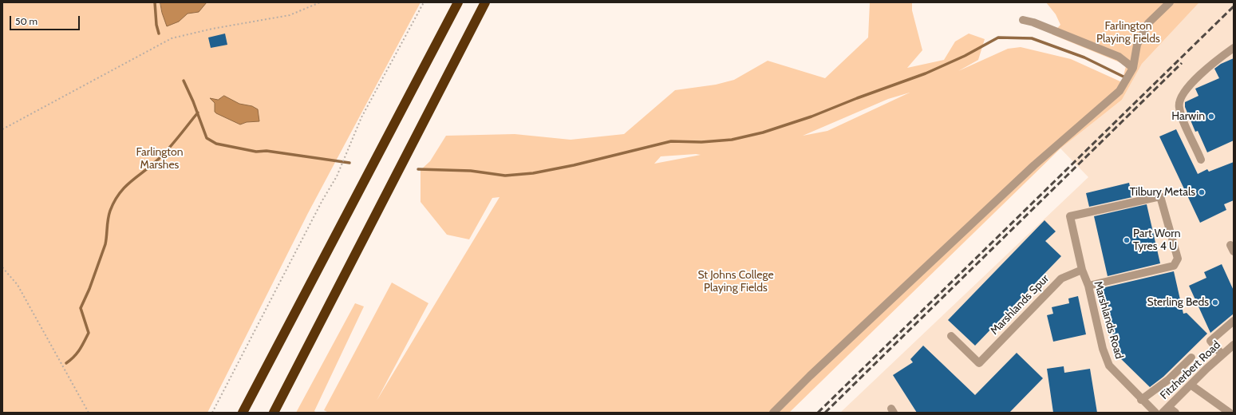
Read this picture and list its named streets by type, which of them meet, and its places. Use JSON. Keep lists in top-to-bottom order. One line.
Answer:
{"streets":{"street":["Marshlands Spur","Marshlands Road","Fitzherbert Road"]},"crossings":[["Marshlands Spur","Marshlands Road"]],"parks":["Farlington Playing Fields","Farlington Marshes","St Johns College Playing Fields"],"places":["Harwin","Tilbury Metals","Part Worn Tyres 4 U","Sterling Beds"],"scale_bar":"50 m"}
